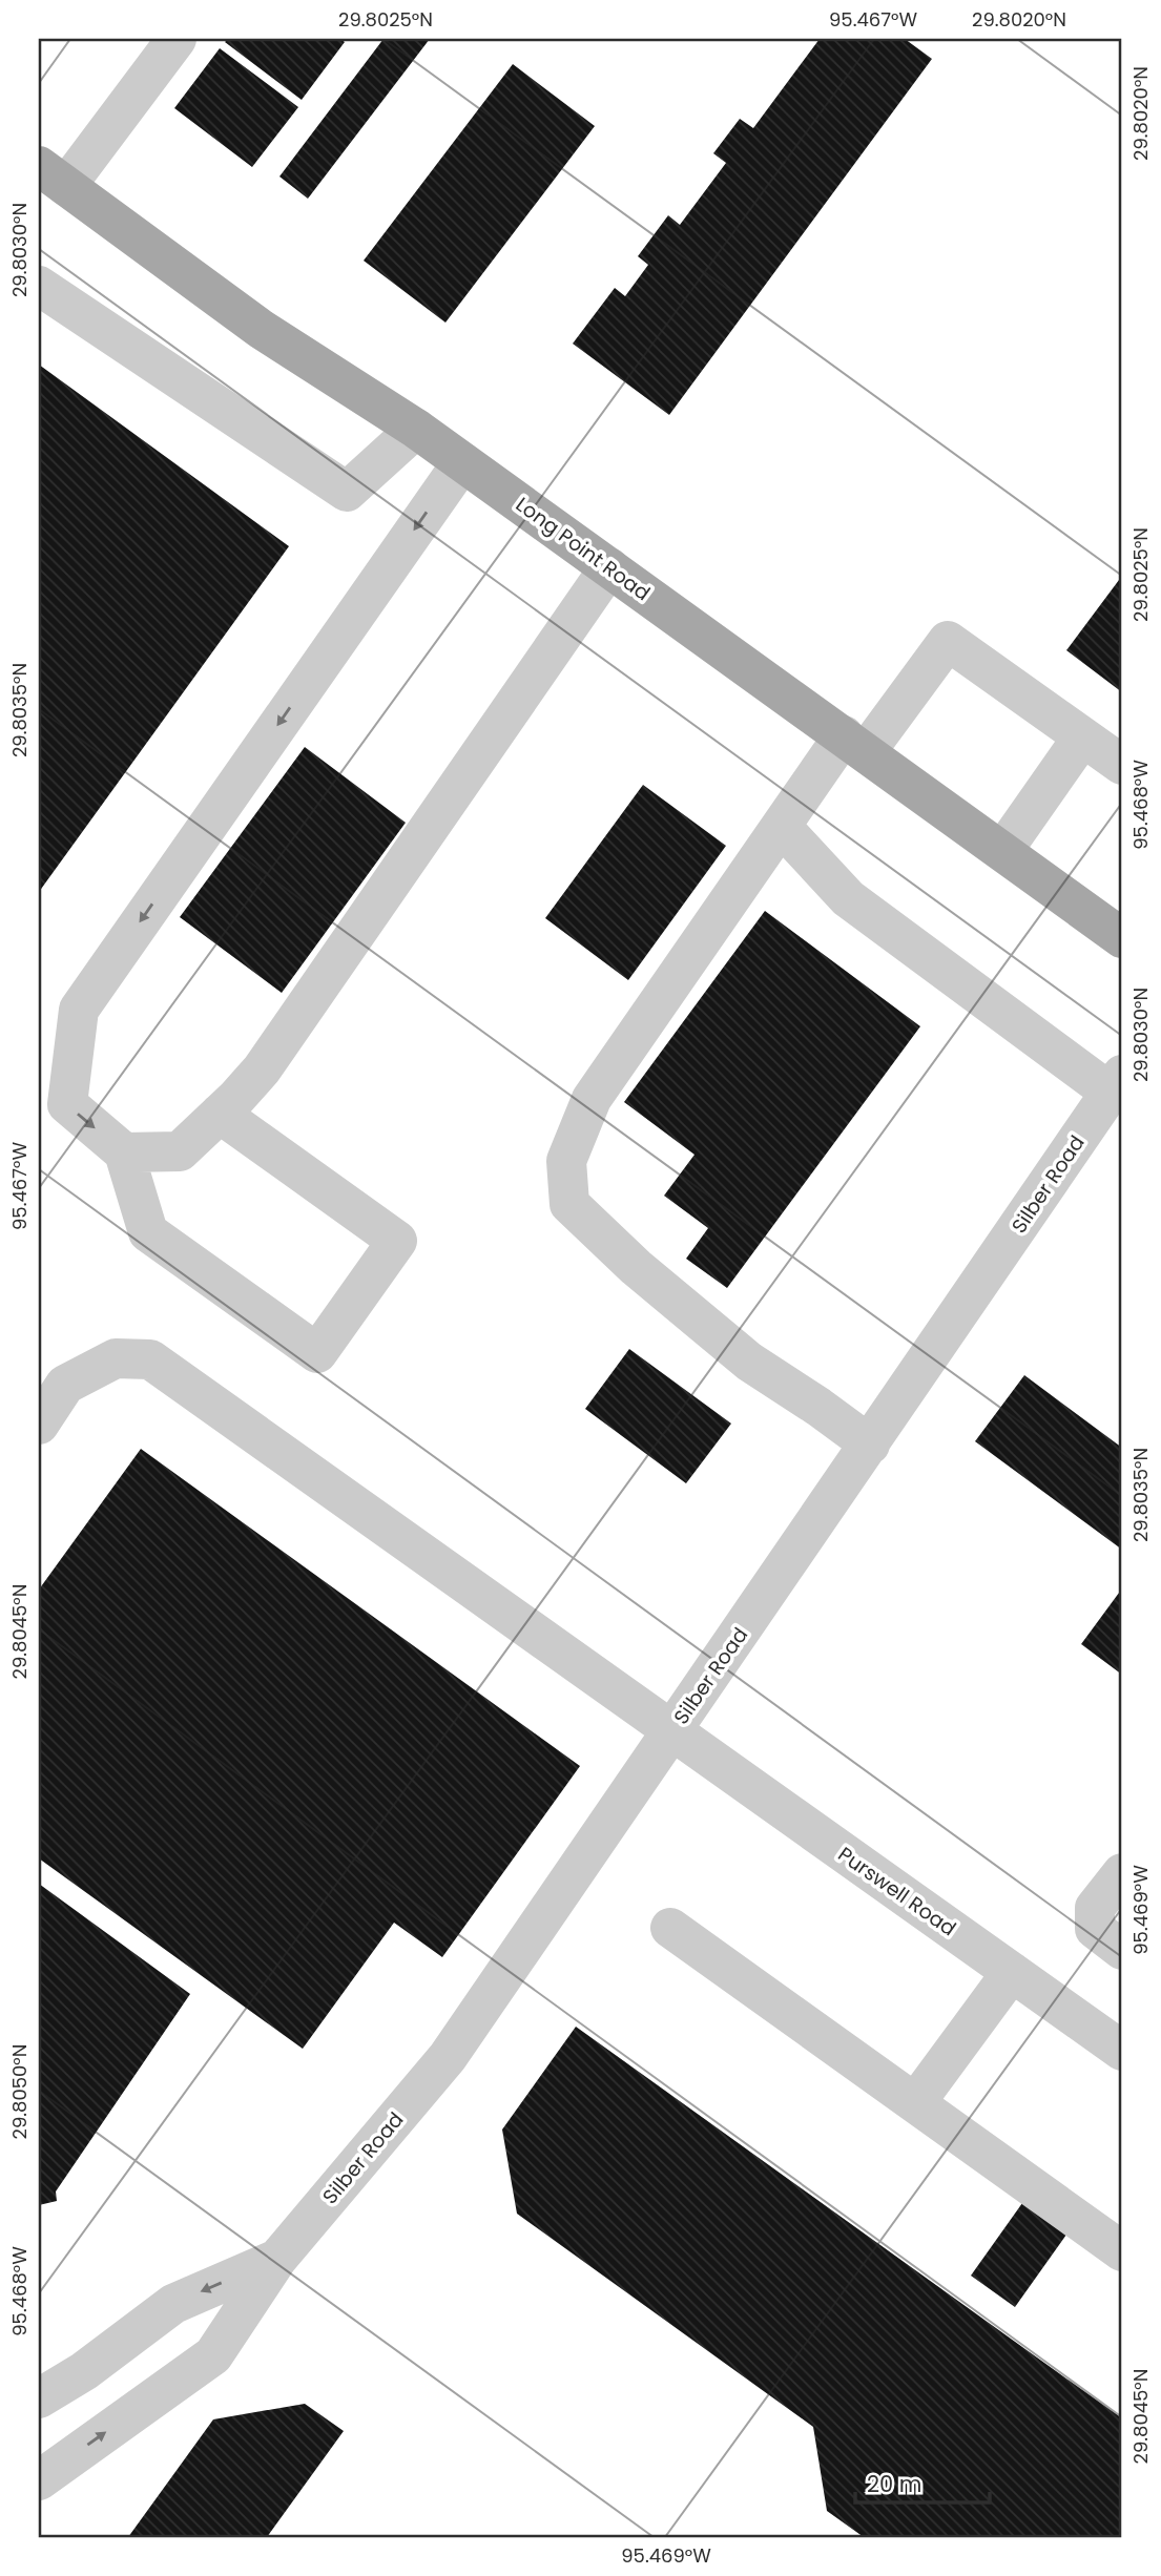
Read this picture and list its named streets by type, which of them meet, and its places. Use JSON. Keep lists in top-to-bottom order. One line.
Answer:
{"streets":{"main road":["Long Point Road"],"street":["Silber Road","Purswell Road"]},"crossings":[["Silber Road","Purswell Road"]],"scale_bar":"20 m","coordinates":["29.8025°N","95.467°W","29.8020°N","29.8030°N","29.8035°N","95.468°W","29.8045°N","95.469°W","29.8050°N"]}
